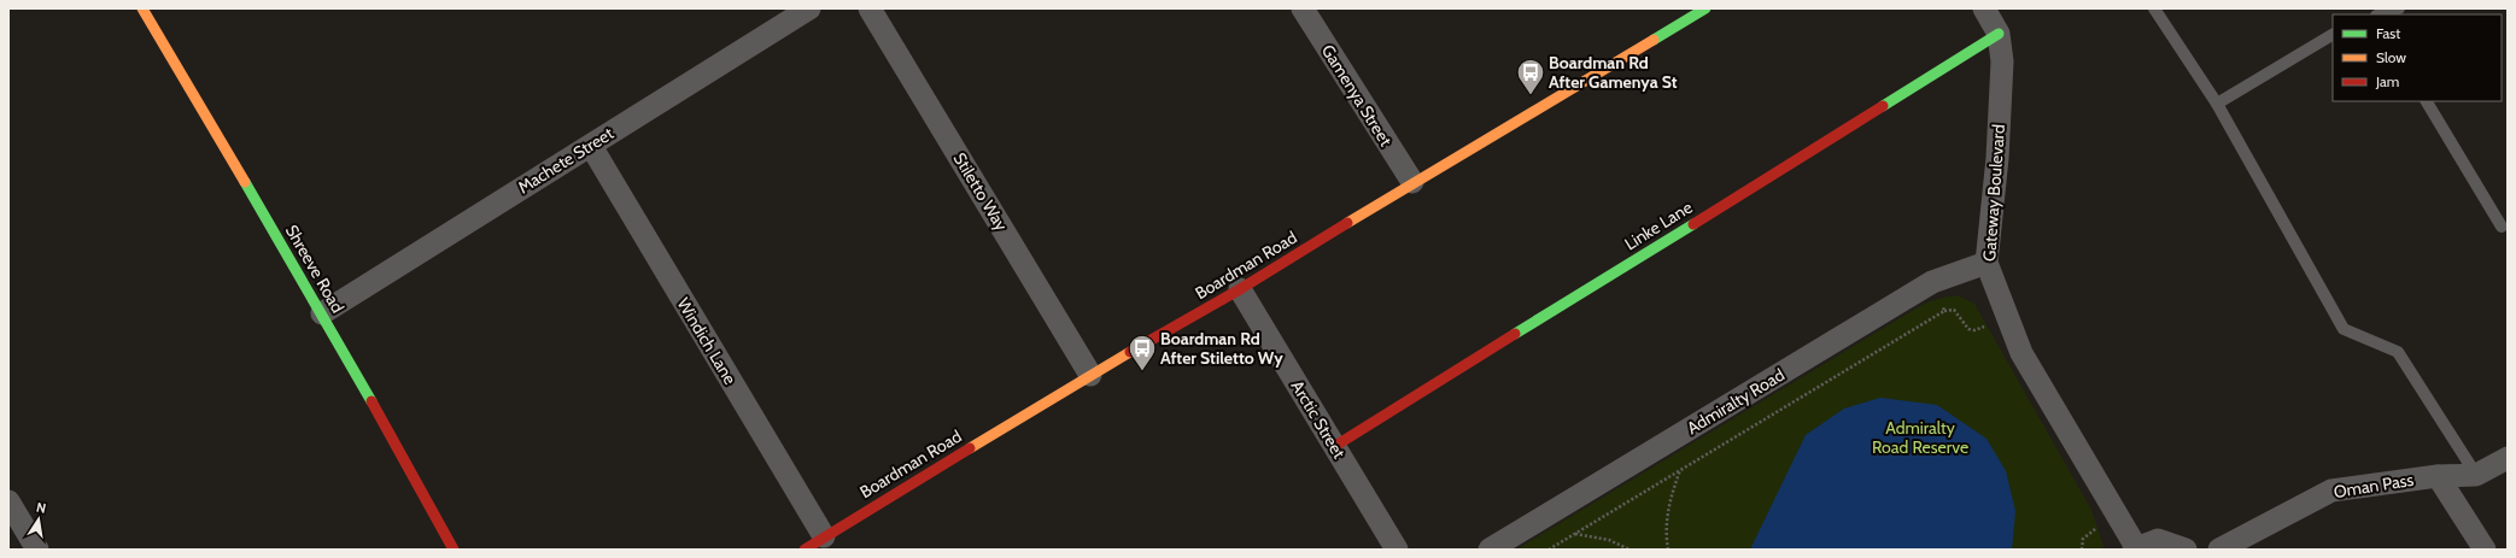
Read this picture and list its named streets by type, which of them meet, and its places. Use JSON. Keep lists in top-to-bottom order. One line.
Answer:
{"streets":{"street":["Gamenya Street","Machete Street","Stiletto Way","Gateway Boulevard","Linke Lane","Boardman Road","Shreeve Road","Windich Lane","Admiralty Road","Arctic Street","Oman Pass"]},"crossings":[["Gamenya Street","Boardman Road"],["Machete Street","Shreeve Road"],["Machete Street","Windich Lane"],["Stiletto Way","Boardman Road"],["Gateway Boulevard","Linke Lane"],["Gateway Boulevard","Admiralty Road"],["Linke Lane","Arctic Street"],["Boardman Road","Windich Lane"],["Boardman Road","Arctic Street"]],"parks":["Admiralty Road Reserve"],"places":{"bus stop":["Boardman Rd After Gamenya St","Boardman Rd After Stiletto Wy"]},"legend":["Fast","Slow","Jam"],"north":"top"}
